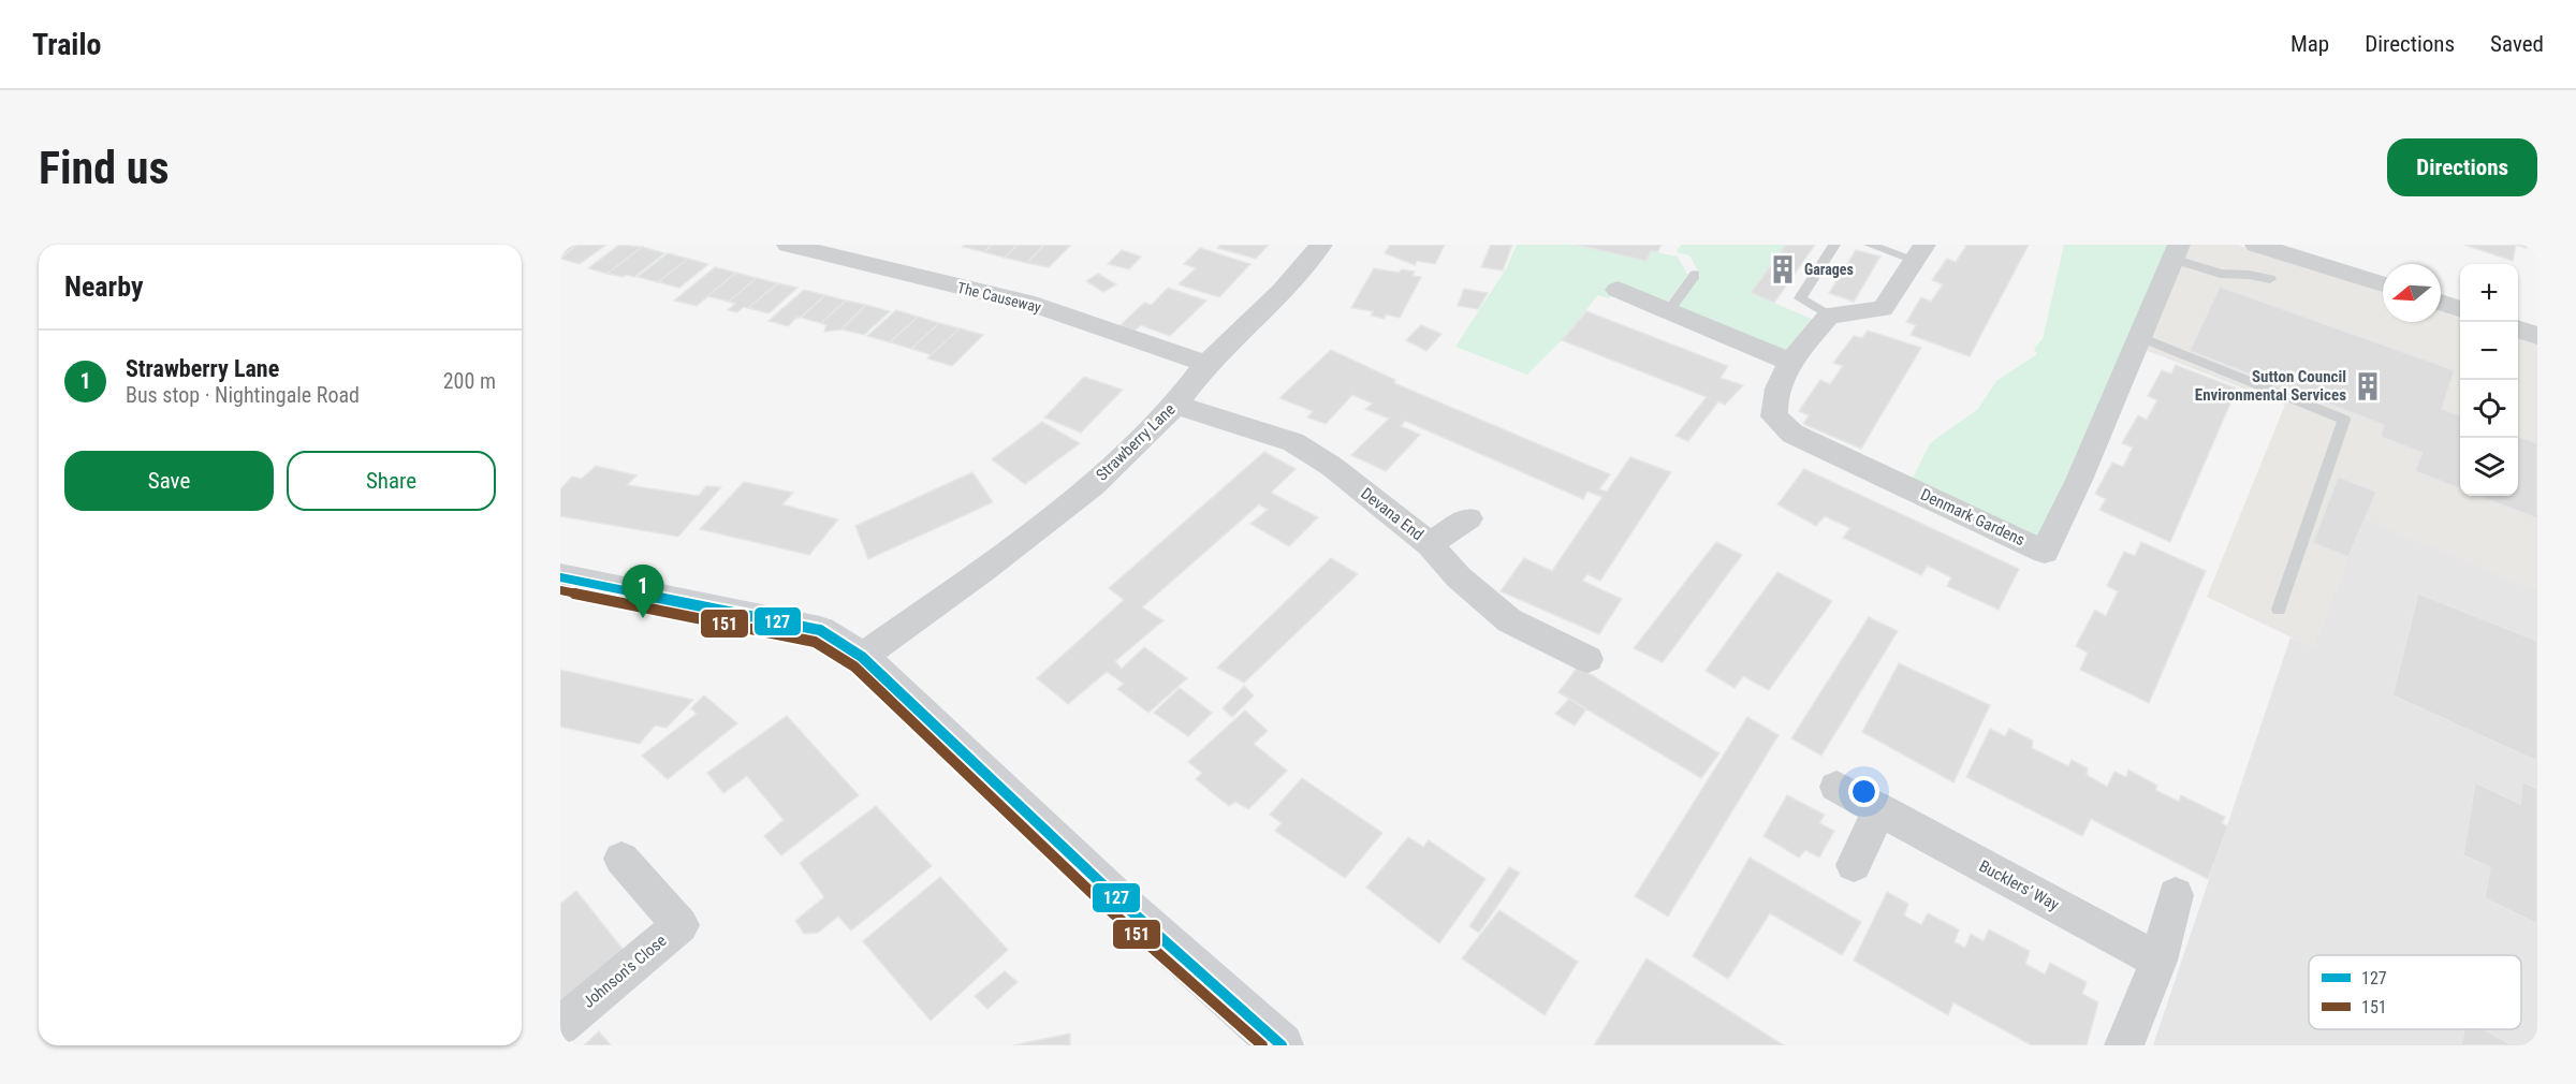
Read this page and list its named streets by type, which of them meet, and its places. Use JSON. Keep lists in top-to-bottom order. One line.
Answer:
{"streets":{"street":["The Causeway","Strawberry Lane","Devana End","Denmark Gardens","Bucklers' Way","Johnson's Close"]},"crossings":[["The Causeway","Strawberry Lane"],["Strawberry Lane","Devana End"]],"places":{"building":["Garages","Sutton Council Environmental Services"]},"lines":["transit line 127","transit line 151"],"legend":["127","151"],"north":"left","page":{"header":"Trailo","nav":["Map","Directions","Saved"],"buttons":["Directions",["Save","Share"]],"title":"Find us","heading":"Nearby","map_buttons":["+","−"],"list":[{"mark":"1","name":"Strawberry Lane","note":"Bus stop · Nightingale Road","value":"200 m"}],"pins":"1"}}
